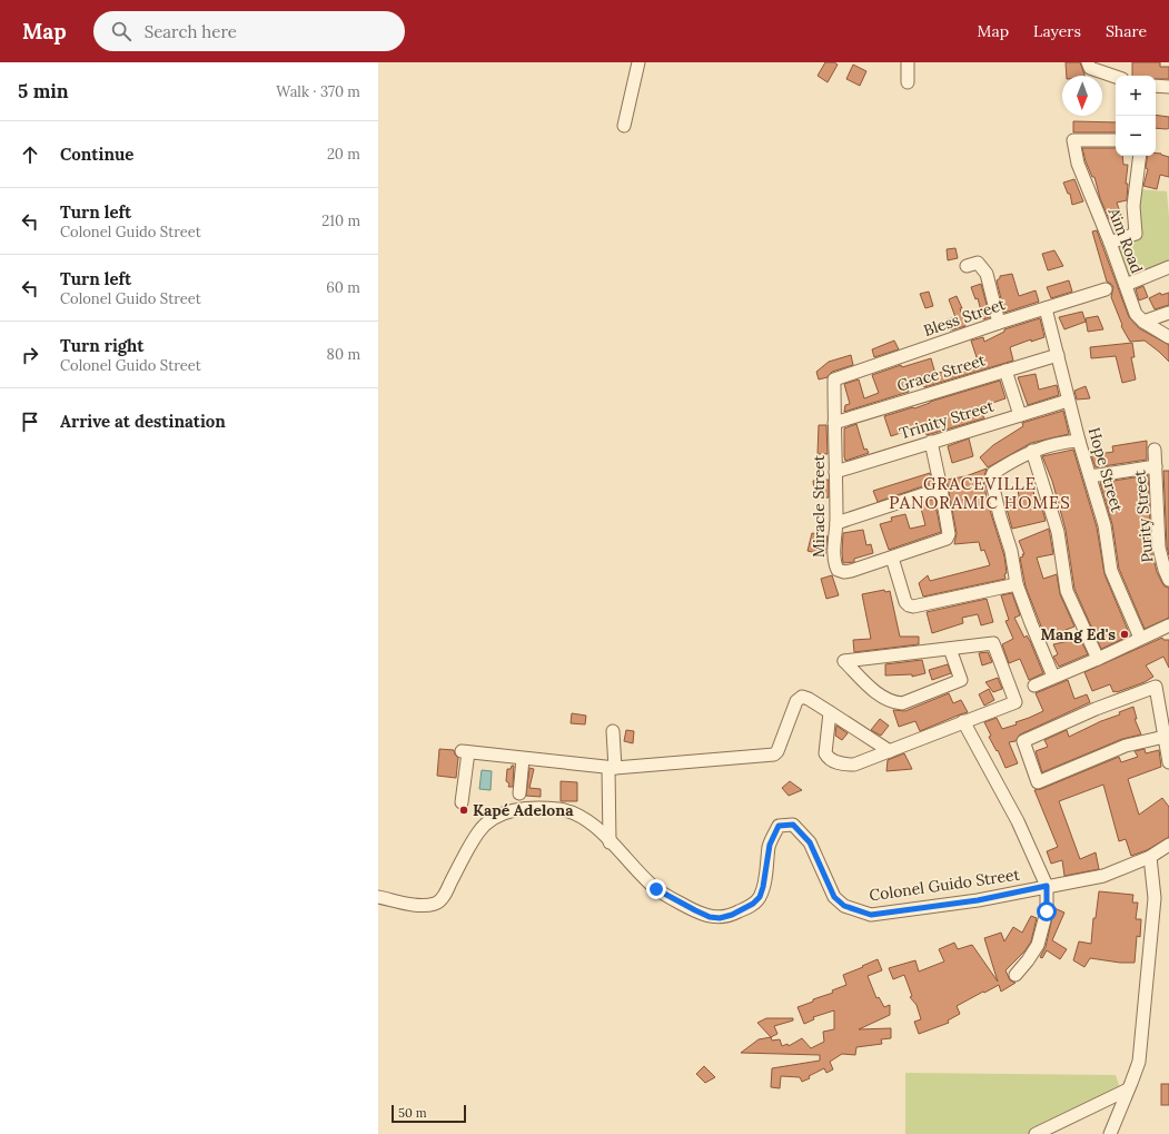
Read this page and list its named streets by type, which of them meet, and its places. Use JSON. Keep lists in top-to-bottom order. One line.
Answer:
{"streets":{"street":["Aim Road","Bless Street","Grace Street","Trinity Street","Hope Street","Miracle Street","Purity Street","Colonel Guido Street"]},"crossings":[["Bless Street","Hope Street"],["Bless Street","Miracle Street"],["Grace Street","Hope Street"],["Grace Street","Miracle Street"],["Trinity Street","Hope Street"],["Trinity Street","Miracle Street"]],"districts":["GRACEVILLE PANORAMIC HOMES"],"places":["Mang Ed's","Kapé Adelona"],"scale_bar":"50 m","north":"bottom","page":{"header":"Map","search":"Search here","nav":["Map","Layers","Share"],"heading":["5 min","Walk · 370 m"],"map_buttons":["+","−"],"list":[["Continue","20 m"],["Turn left","Colonel Guido Street","210 m"],["Turn left","Colonel Guido Street","60 m"],["Turn right","Colonel Guido Street","80 m"],"Arrive at destination"],"scale":"50 m"}}
